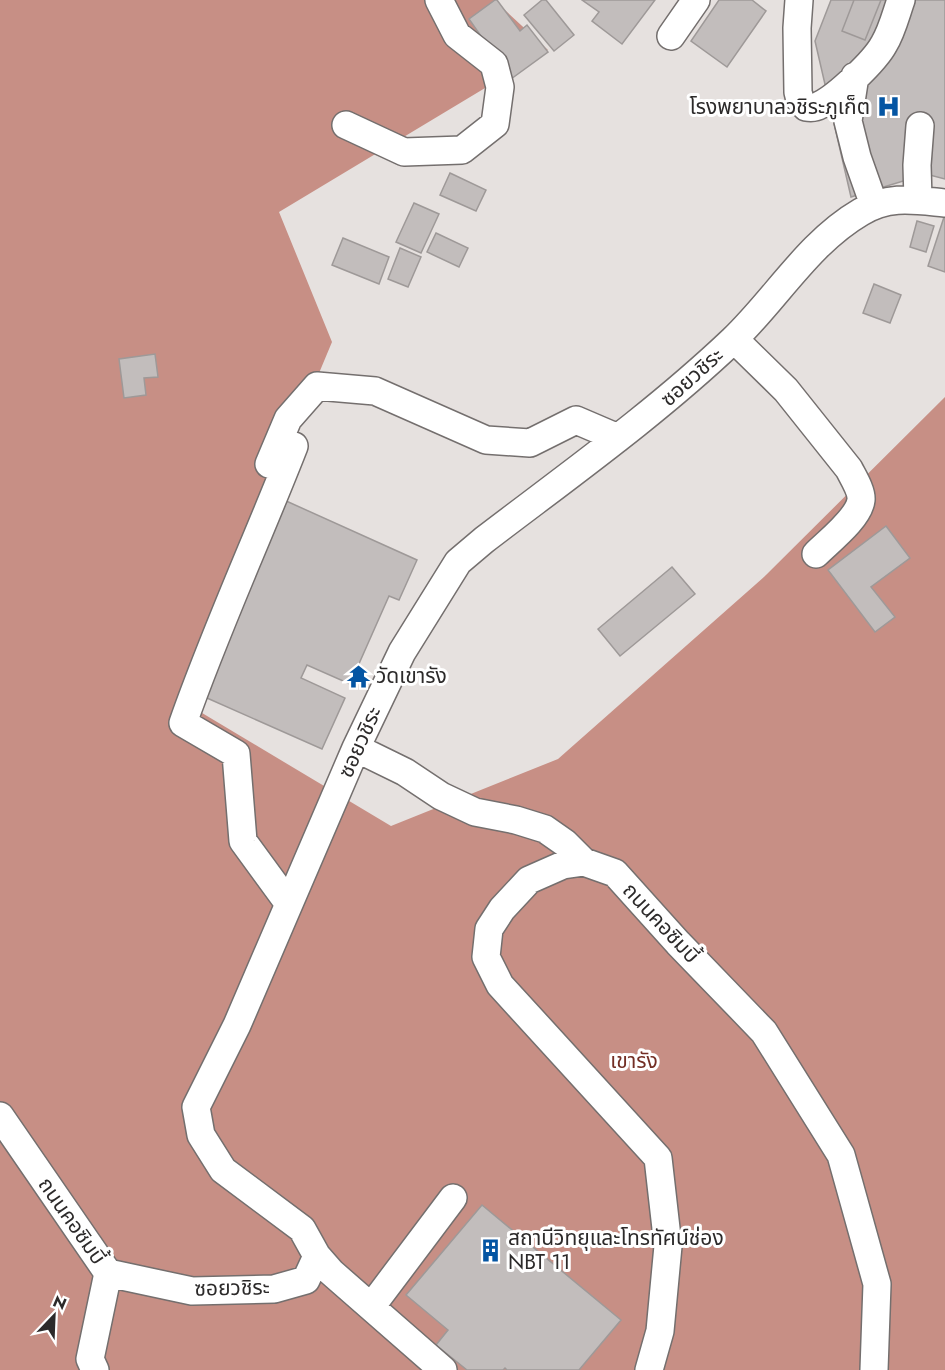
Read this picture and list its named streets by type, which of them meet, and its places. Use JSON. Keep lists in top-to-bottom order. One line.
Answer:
{"streets":{"street":["ซอยวชิระ","ถนนคอซิมบี้"]},"crossings":[["ซอยวชิระ","ถนนคอซิมบี้"]],"parks":["เขารัง"],"places":{"hospital":["โรงพยาบาลวชิระภูเก็ต"],"temple":["วัดเขารัง"],"building":["สถานีวิทยุและโทรทัศน์ช่อง NBT 11"]},"north":"top right"}
